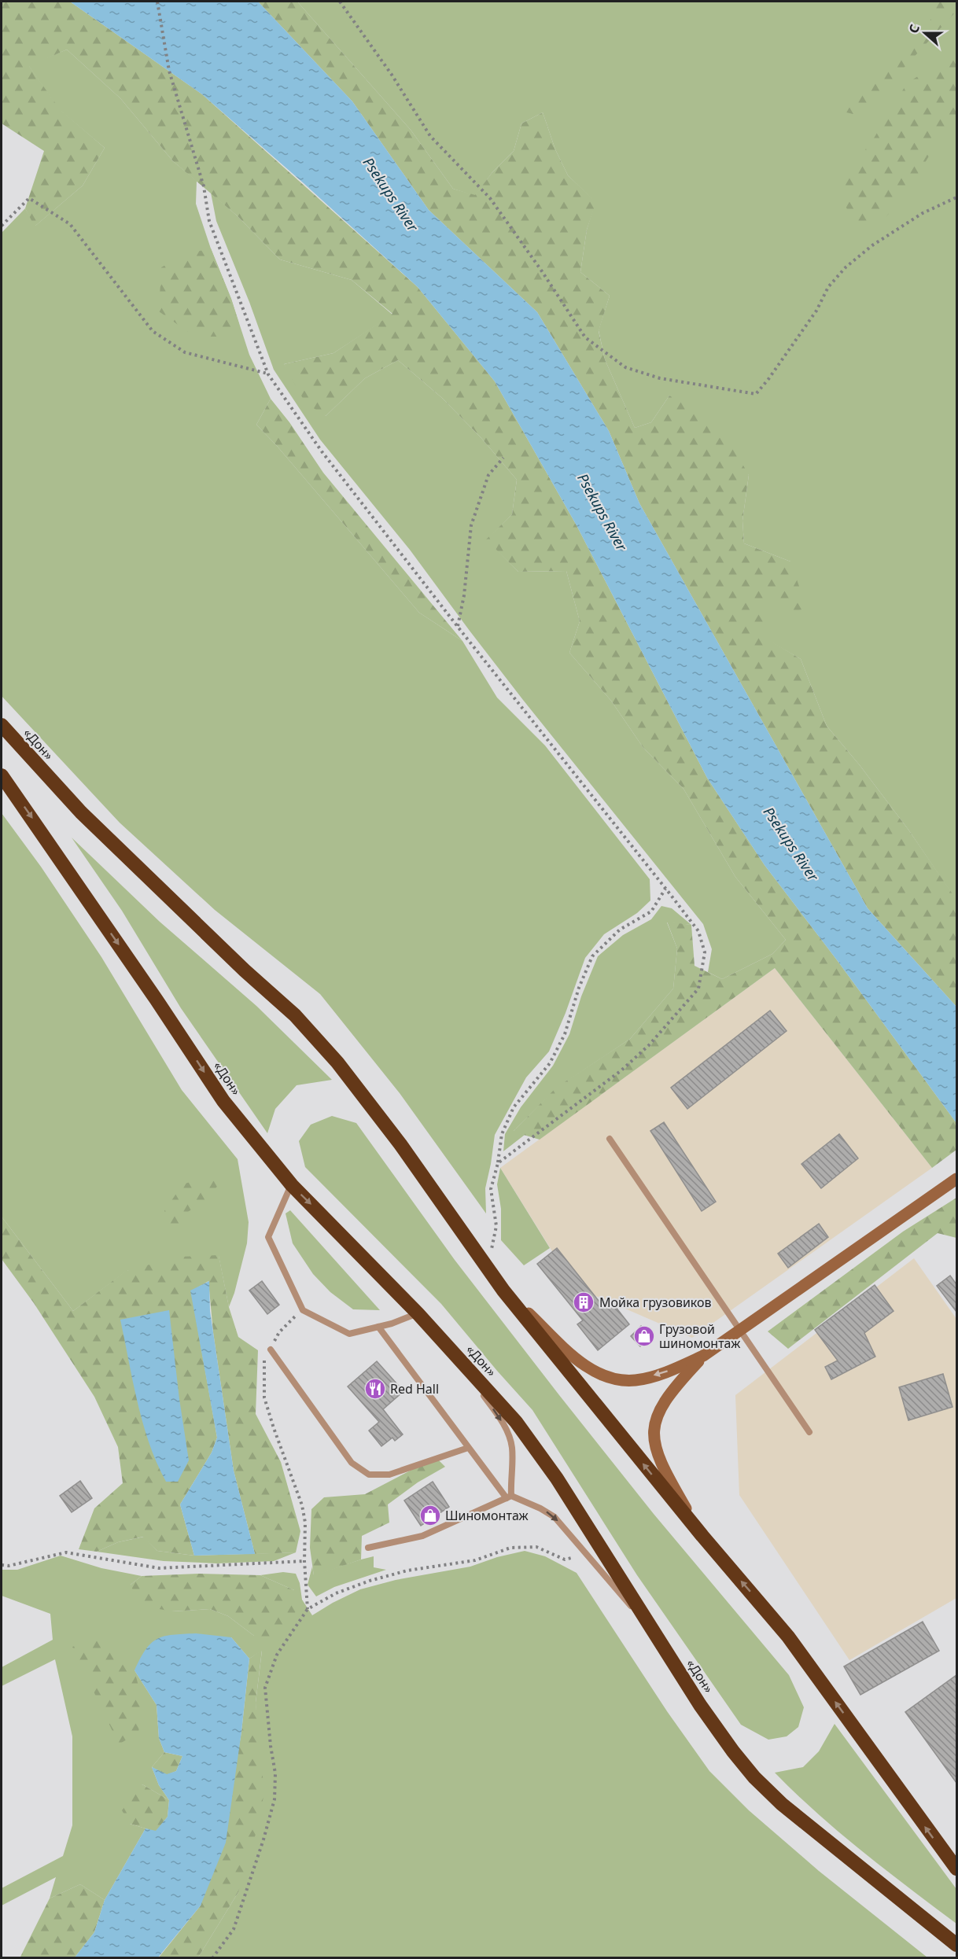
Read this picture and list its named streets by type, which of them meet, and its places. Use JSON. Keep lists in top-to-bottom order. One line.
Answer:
{"streets":{"highway":["«Дон»"]},"water":["Psekups River"],"places":{"building":["Мойка грузовиков"],"shop":["Грузовой шиномонтаж","Шиномонтаж"],"restaurant":["Red Hall"]},"north":"left"}
